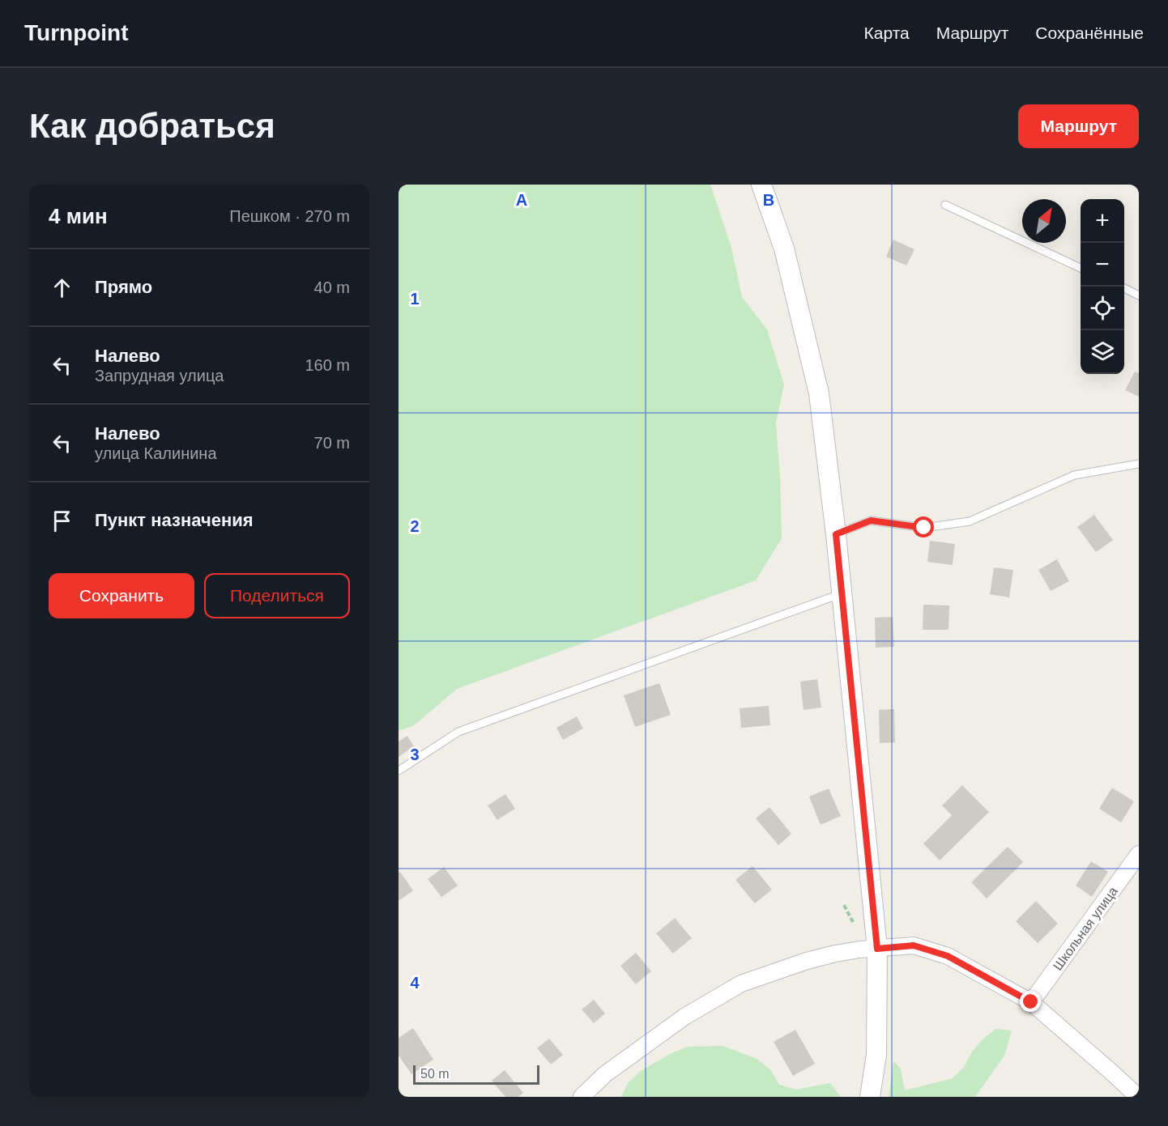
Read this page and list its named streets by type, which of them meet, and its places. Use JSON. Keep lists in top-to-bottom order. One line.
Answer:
{"streets":{"street":["Школьная улица"]},"scale_bar":"50 m","north":"top right","page":{"header":"Turnpoint","nav":["Карта","Маршрут","Сохранённые"],"buttons":["Маршрут",["Сохранить","Поделиться"]],"title":"Как добраться","heading":["4 мин","Пешком · 270 m"],"map_buttons":["+","−"],"list":[["Прямо","40 m"],["Налево","Запрудная улица","160 m"],["Налево","улица Калинина","70 m"],"Пункт назначения"],"scale":"50 m"},"grid":{"columns":["A","B"],"rows":["1","2","3","4"]}}
